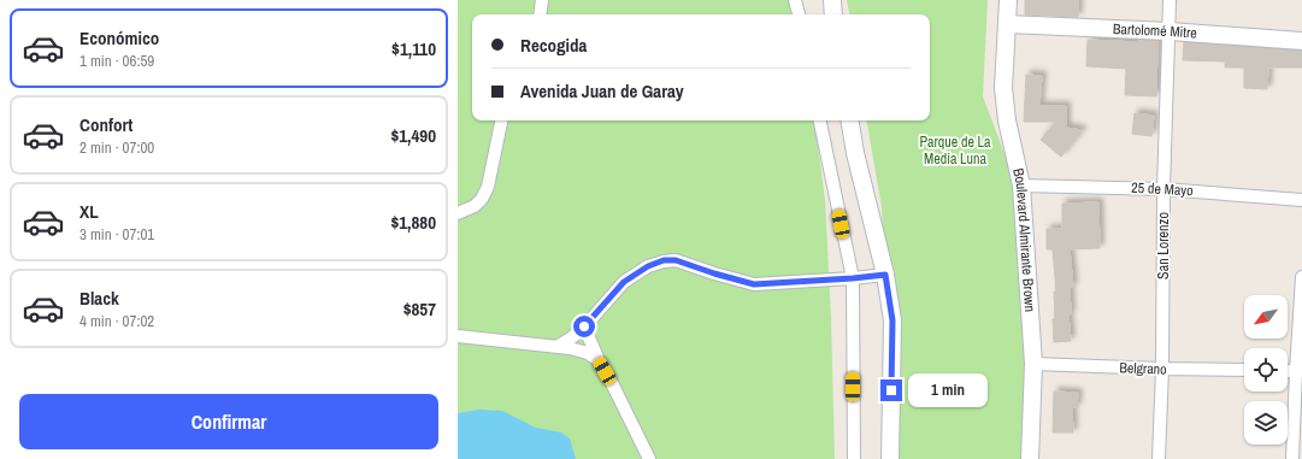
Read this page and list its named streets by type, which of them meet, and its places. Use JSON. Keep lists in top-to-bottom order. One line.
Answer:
{"streets":{"main road":["Bartolomé Mitre","Boulevard Almirante Brown"],"street":["25 de Mayo","San Lorenzo","Belgrano"]},"crossings":[["Bartolomé Mitre","Boulevard Almirante Brown"],["Bartolomé Mitre","San Lorenzo"],["25 de Mayo","Boulevard Almirante Brown"],["25 de Mayo","San Lorenzo"],["Boulevard Almirante Brown","Belgrano"],["San Lorenzo","Belgrano"]],"parks":["Parque de La Media Luna"],"north":"bottom left","page":{"list":[{"name":"Económico","note":"1 min · 06:59","value":"$1,110"},{"name":"Confort","note":"2 min · 07:00","value":"$1,490"},{"name":"XL","note":"3 min · 07:01","value":"$1,880"},{"name":"Black","note":"4 min · 07:02","value":"$857"}],"banner":["Recogida","Avenida Juan de Garay"],"bubble":"1 min","buttons":"Confirmar"}}
